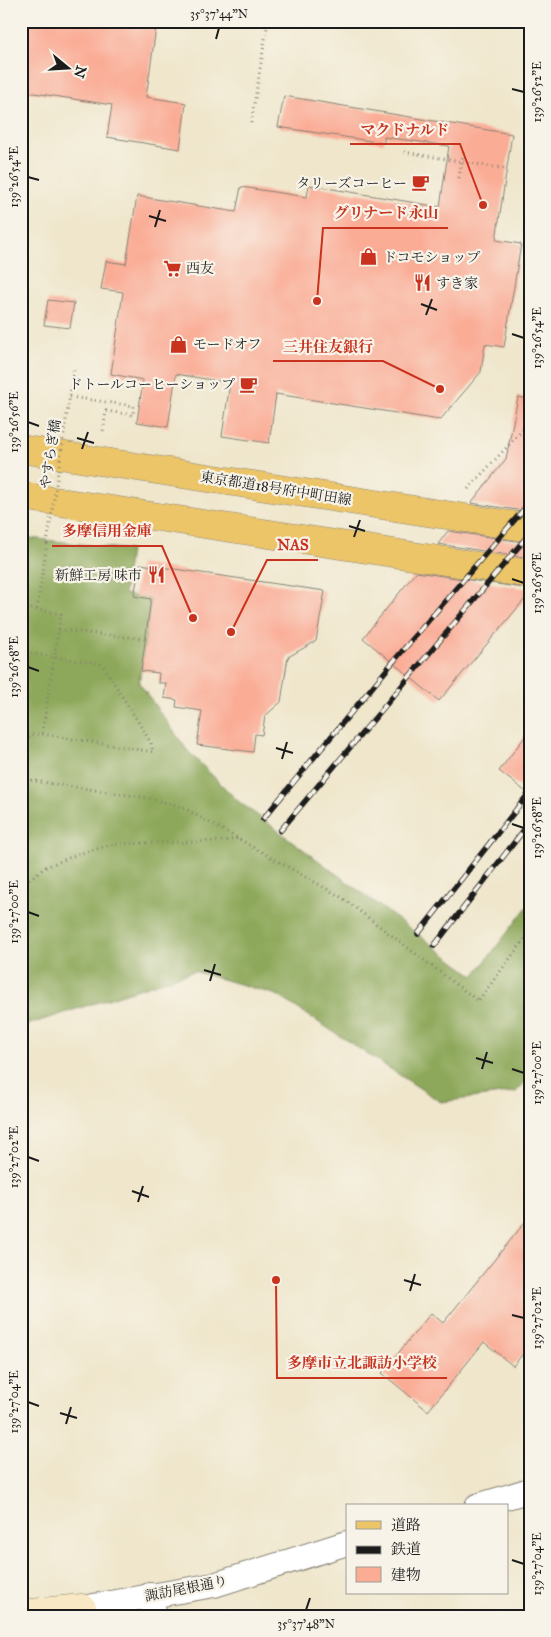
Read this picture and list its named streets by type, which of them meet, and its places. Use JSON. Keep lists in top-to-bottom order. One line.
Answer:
{"streets":{"main road":["東京都道18号府中町田線"],"street":["諏訪尾根通り"],"path":["やすらぎ橋"]},"places":{"cafe":["タリーズコーヒー","ドトールコーヒーショップ"],"other":["マクドナルド","グリナード永山","三井住友銀行","多摩信用金庫","NAS","多摩市立北諏訪小学校"],"shop":["ドコモショップ","モードオフ"],"supermarket":["西友"],"restaurant":["すき家","新鮮工房 味市"]},"legend":["道路","鉄道","建物"],"north":"right","coordinates":["35°37'44\"N","139°26'52\"E","139°26'54\"E","139°26'56\"E","139°26'58\"E","139°27'00\"E","139°27'02\"E","139°27'04\"E","35°37'48\"N"]}
